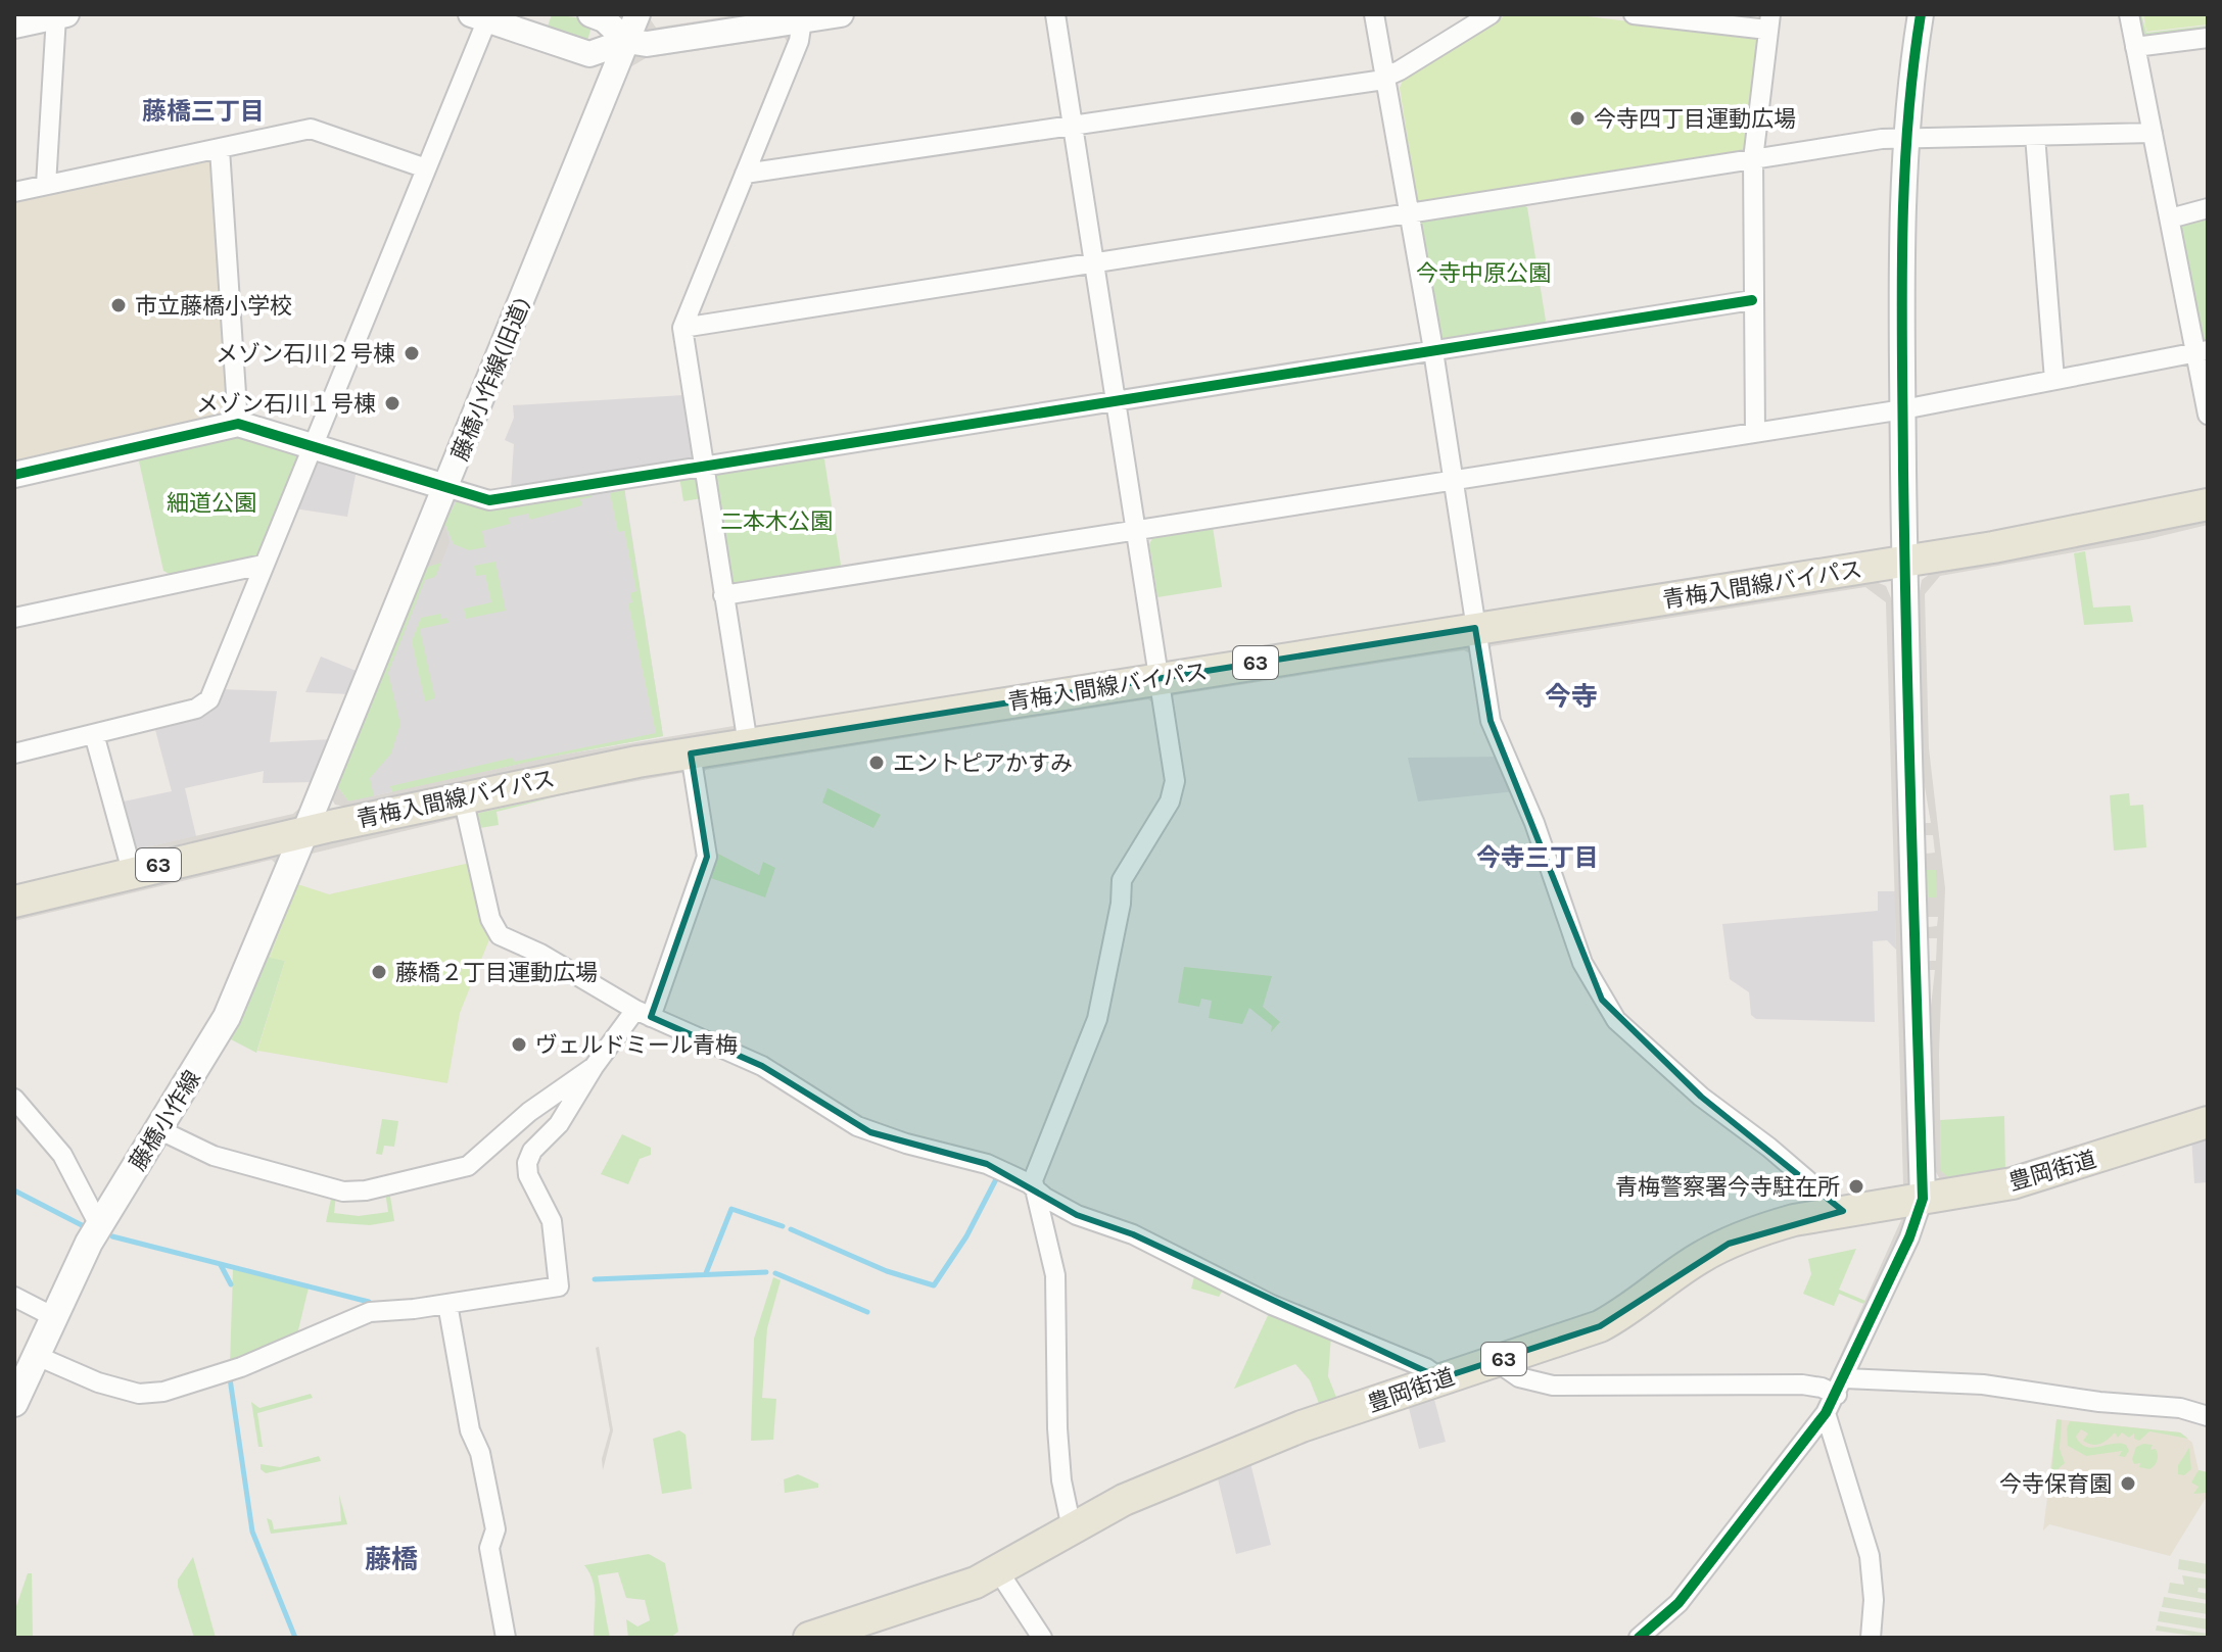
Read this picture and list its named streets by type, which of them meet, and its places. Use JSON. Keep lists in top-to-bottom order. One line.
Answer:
{"streets":{"main road":["青梅入間線バイパス","63","藤橋小作線","豊岡街道"],"street":["藤橋小作線(旧道)"]},"crossings":[["藤橋小作線(旧道)","青梅入間線バイパス"],["藤橋小作線(旧道)","藤橋小作線"],["青梅入間線バイパス","藤橋小作線"]],"districts":["藤橋三丁目","今寺","今寺三丁目","藤橋"],"parks":["今寺中原公園","細道公園","二本木公園"],"places":["今寺四丁目運動広場","市立藤橋小学校","メゾン石川２号棟","メゾン石川１号棟","エントピアかすみ","藤橋２丁目運動広場","ヴェルドミール青梅","青梅警察署今寺駐在所","今寺保育園"]}
